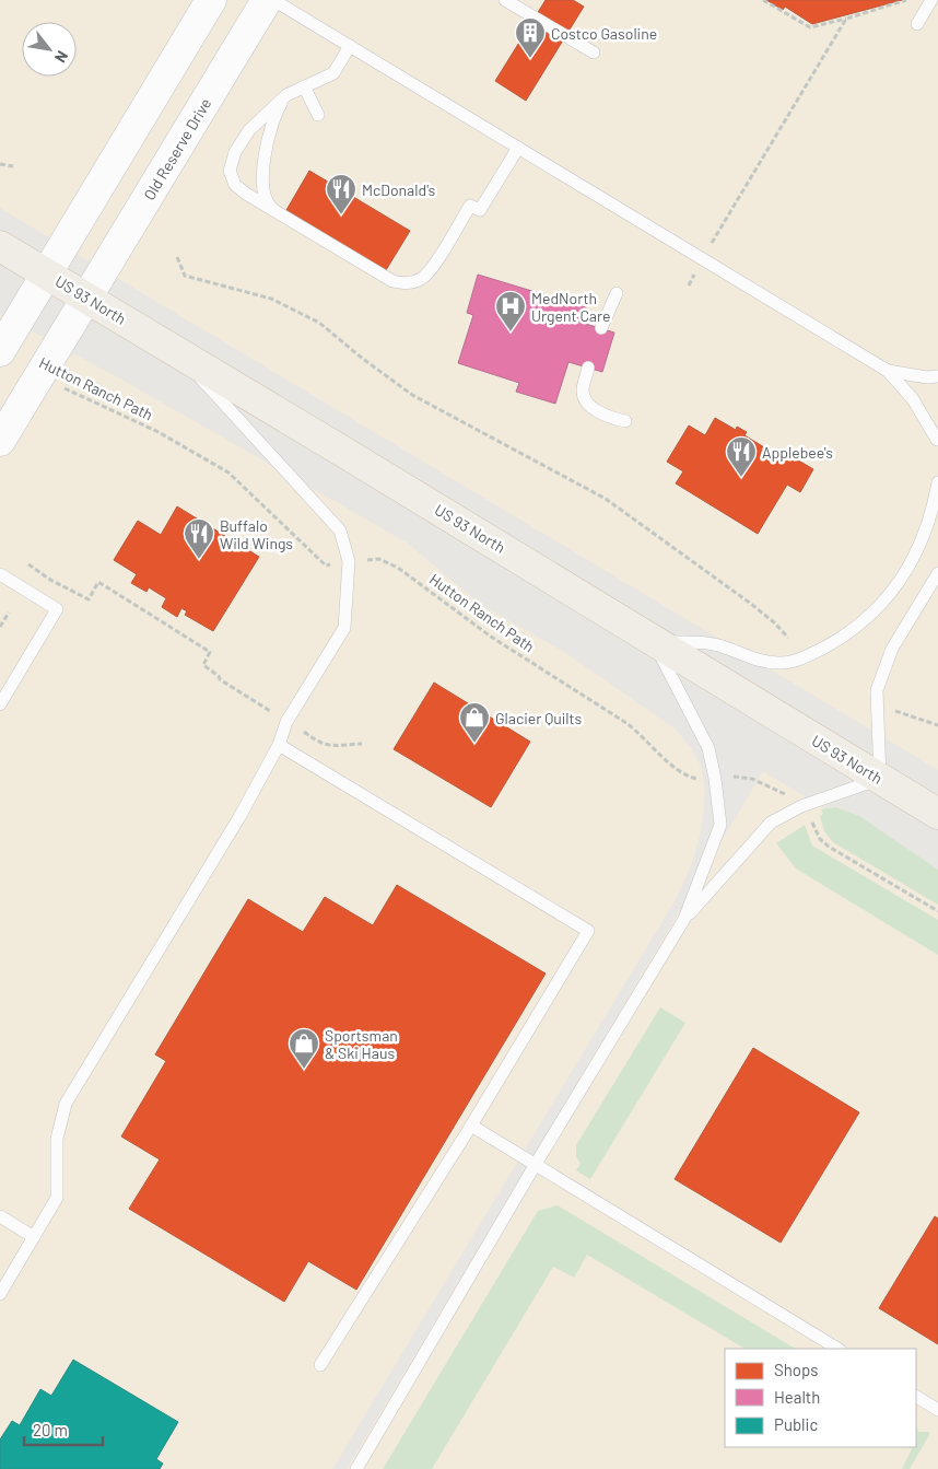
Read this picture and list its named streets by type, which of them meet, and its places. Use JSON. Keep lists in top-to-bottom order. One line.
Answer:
{"streets":{"main road":["Old Reserve Drive","US 93 North"],"path":["Hutton Ranch Path"]},"crossings":[["Old Reserve Drive","US 93 North"],["Old Reserve Drive","Hutton Ranch Path"]],"places":{"building":["Costco Gasoline"],"restaurant":["McDonald's","Applebee's","Buffalo Wild Wings"],"hospital":["MedNorth Urgent Care"],"shop":["Glacier Quilts","Sportsman & Ski Haus"]},"legend":["Shops","Health","Public"],"scale_bar":"20 m","north":"bottom right"}
